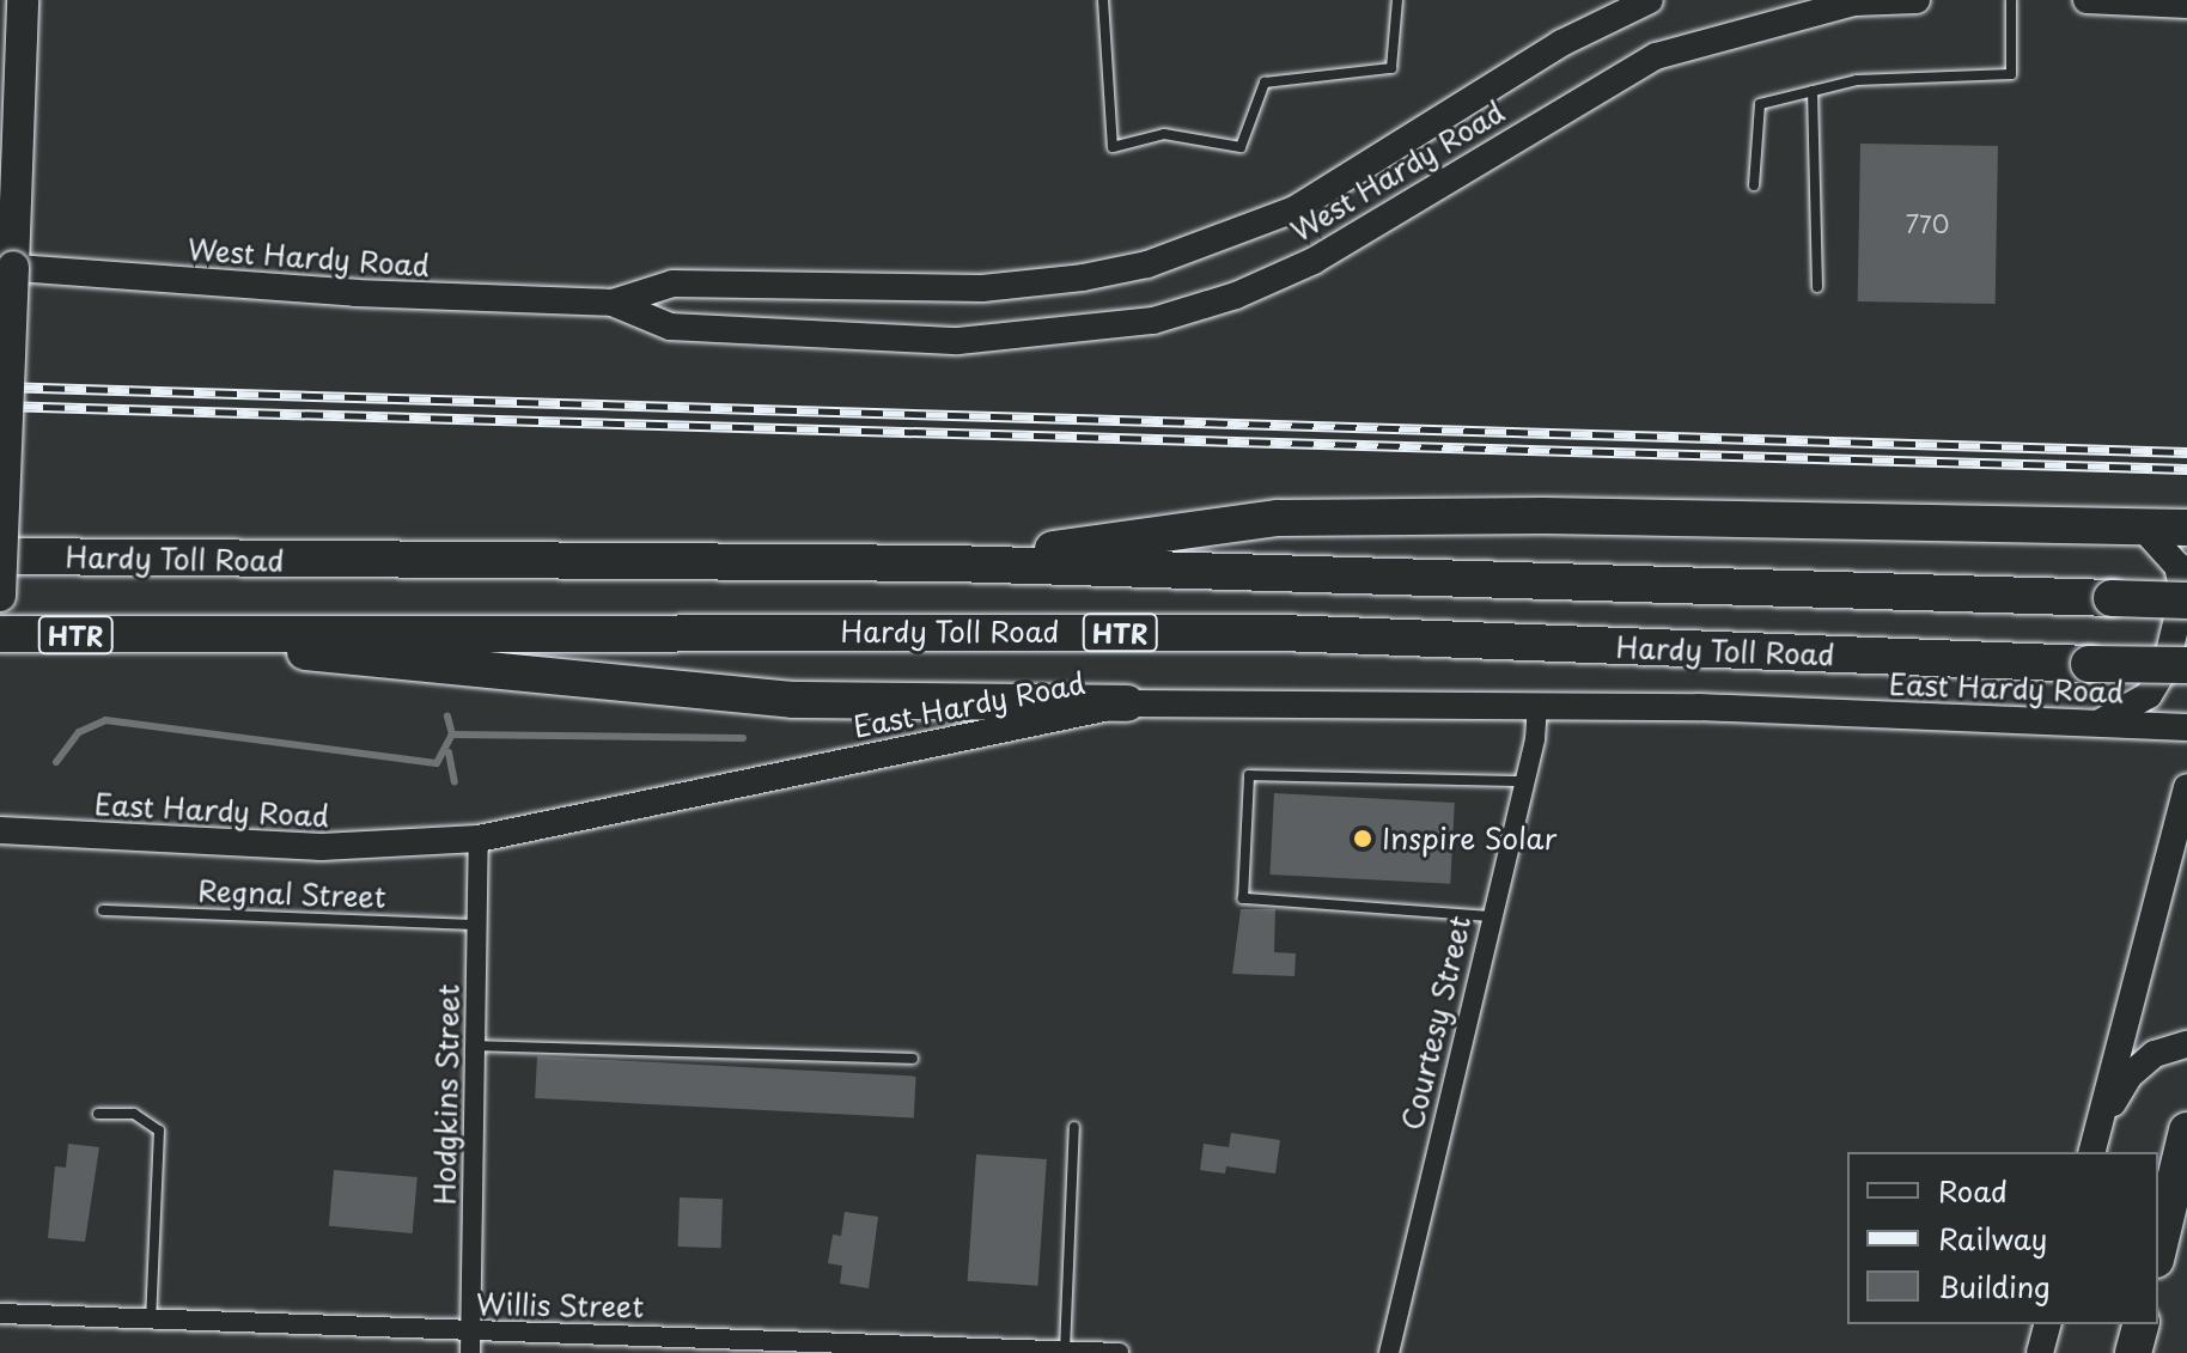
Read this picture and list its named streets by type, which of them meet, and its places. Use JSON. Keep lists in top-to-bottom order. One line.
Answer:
{"streets":{"highway":["Hardy Toll Road","HTR"],"main road":["West Hardy Road","East Hardy Road"],"street":["Courtesy Street","Hodgkins Street","Willis Street"],"lane":["Regnal Street"]},"crossings":[["East Hardy Road","Courtesy Street"],["East Hardy Road","Hodgkins Street"],["Regnal Street","Hodgkins Street"],["Hodgkins Street","Willis Street"]],"places":["Inspire Solar"],"house_numbers":["770"],"legend":["Road","Railway","Building"]}
